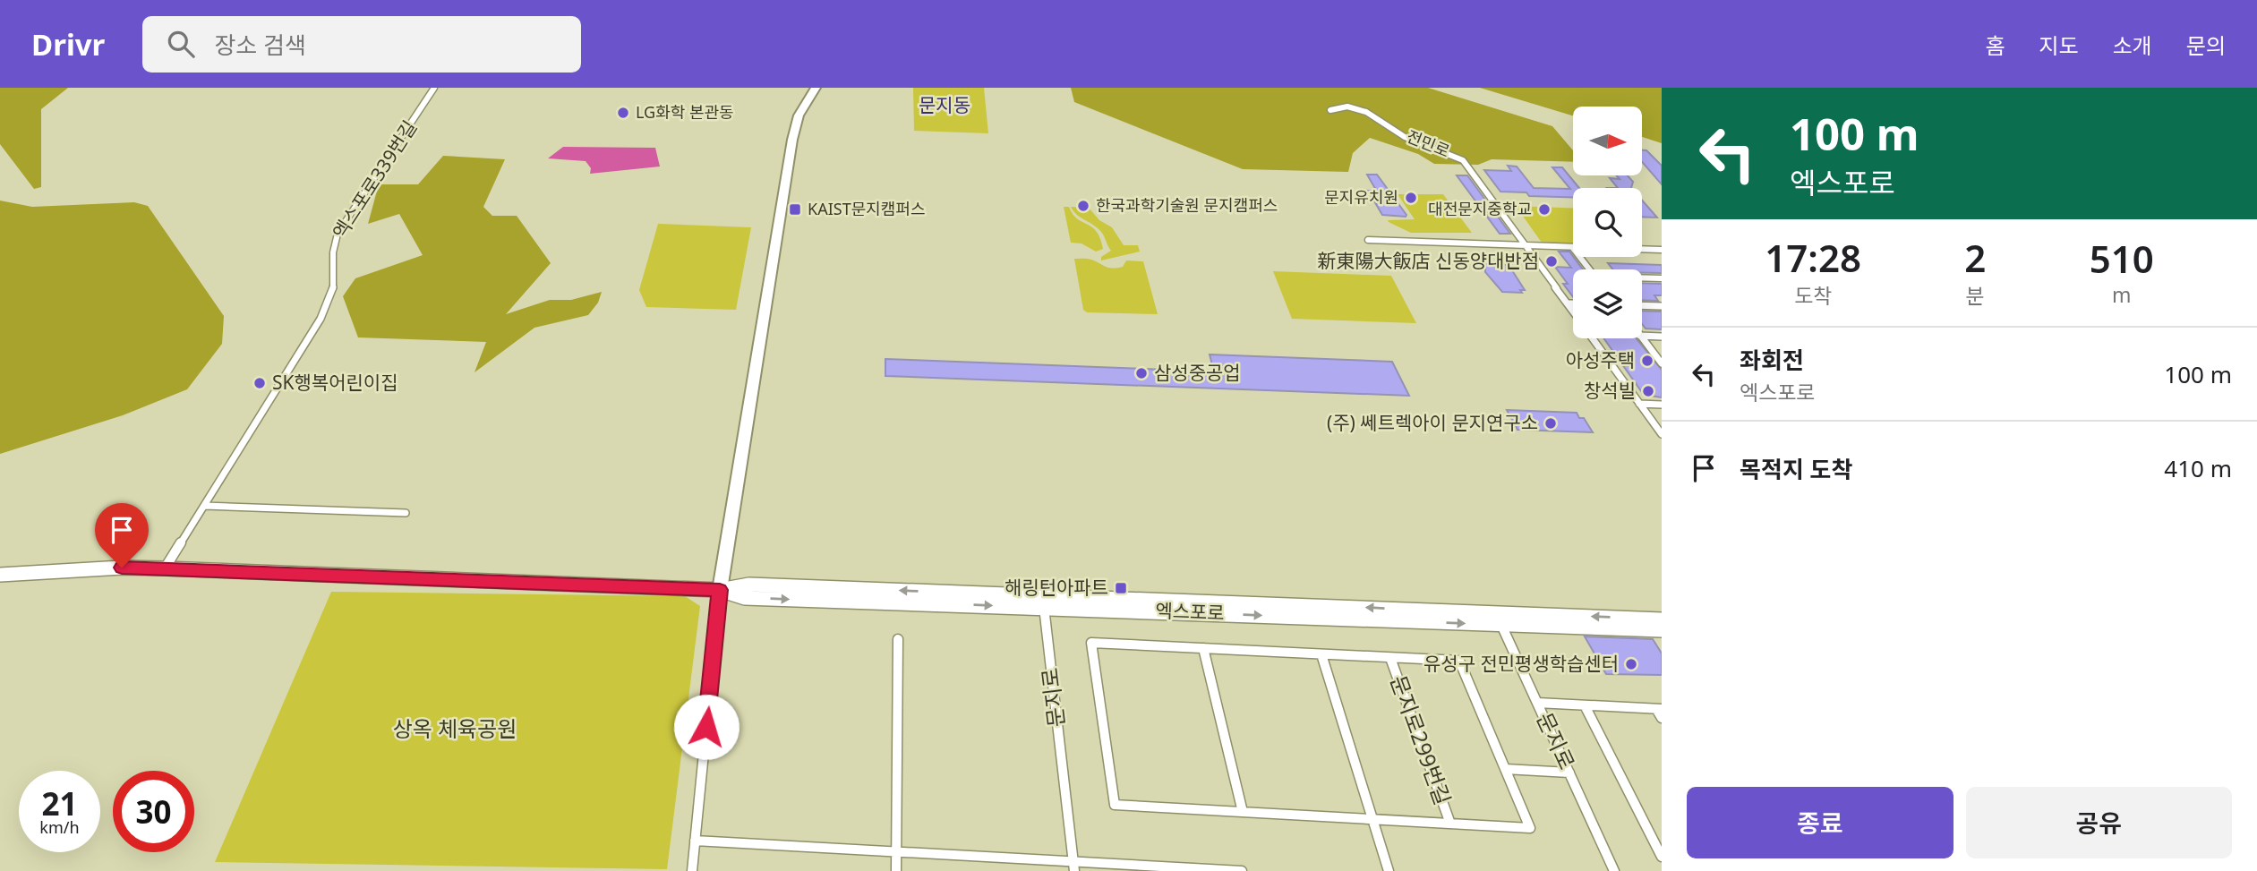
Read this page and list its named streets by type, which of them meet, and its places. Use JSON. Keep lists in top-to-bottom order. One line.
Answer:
{"streets":{"main road":["엑스포로"],"street":["전민로","엑스포로339번길","문지로","문지로299번길"]},"crossings":[["엑스포로339번길","엑스포로"],["엑스포로","문지로"]],"districts":["문지동"],"parks":["상옥 체육공원"],"places":{"other":["LG화학 본관동","문지유치원","한국과학기술원 문지캠퍼스","대전문지중학교","新東陽大飯店 신동양대반점","아성주택","삼성중공업","SK행복어린이집","창석빌","(주) 쎄트렉아이 문지연구소","유성구 전민평생학습센터"],"transit":["KAIST문지캠퍼스","해링턴아파트"]},"north":"right","page":{"header":"Drivr","search":"장소 검색","nav":["홈","지도","소개","문의"],"turn":["100 m","엑스포로"],"eta":["17:28","도착","2","분","510","m"],"list":[{"name":"좌회전","note":"엑스포로","value":"100 m"},{"name":"목적지 도착","value":"410 m"}],"speed":"21 km/h","limit":"30","buttons":["종료","공유"]}}
